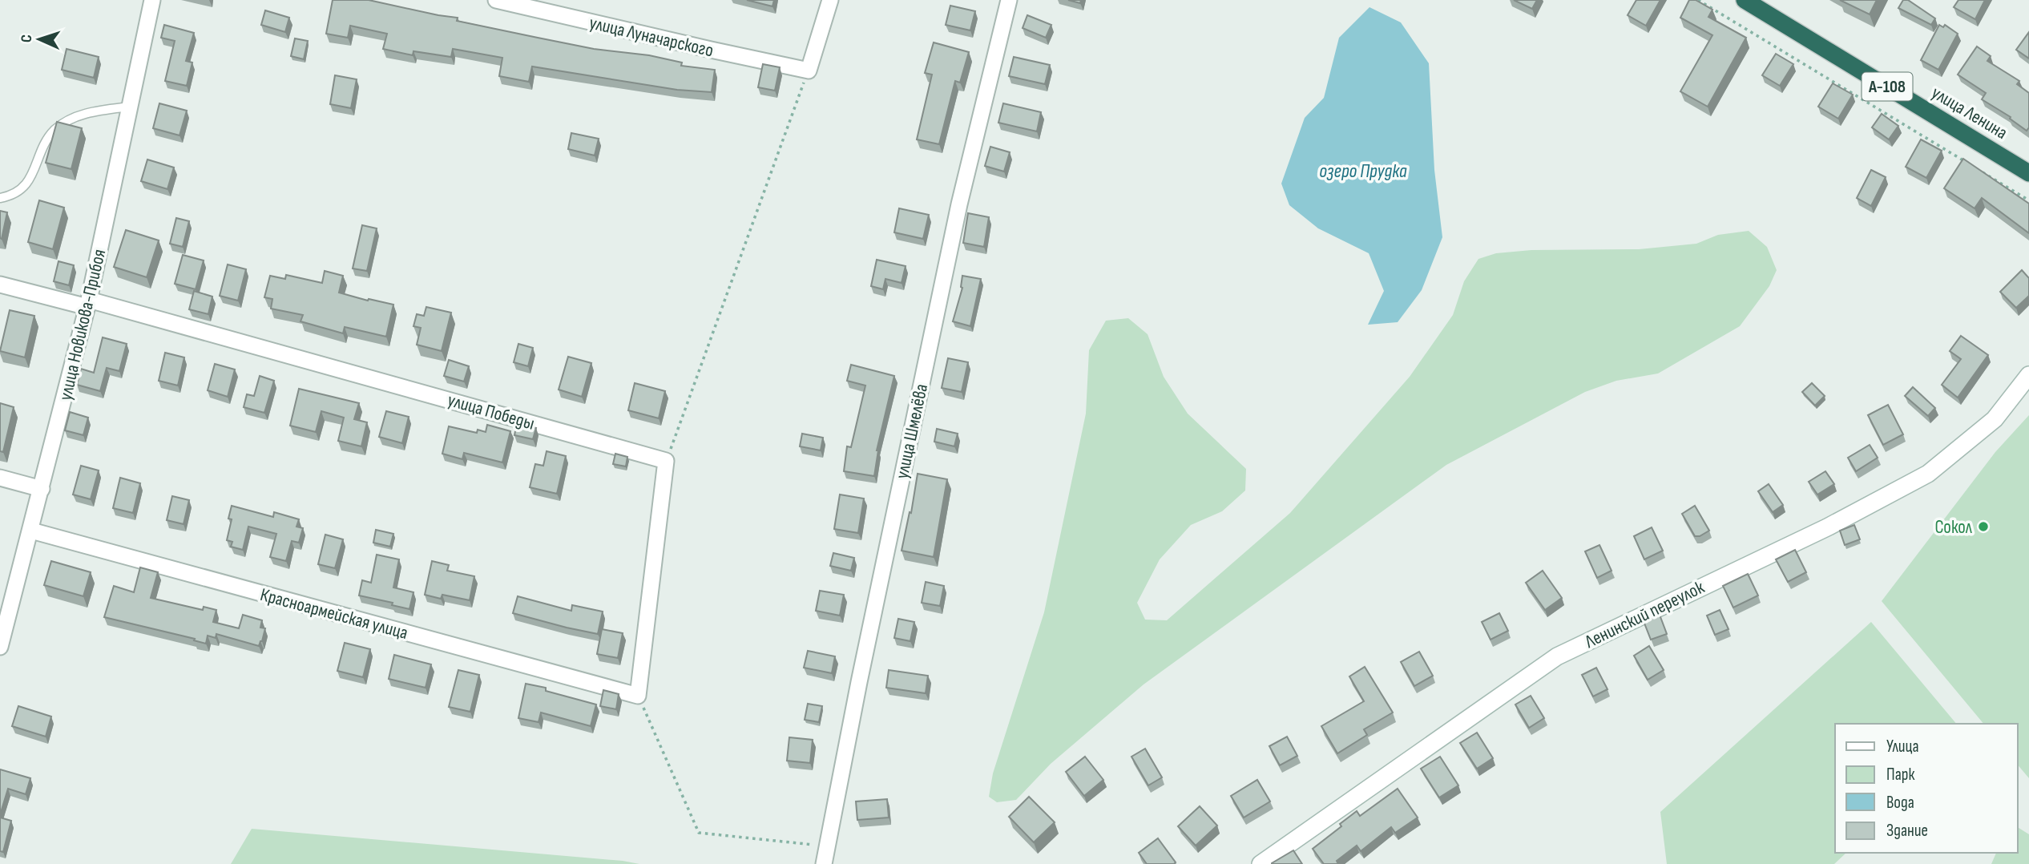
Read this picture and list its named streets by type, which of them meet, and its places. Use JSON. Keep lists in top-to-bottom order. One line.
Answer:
{"streets":{"highway":["А-108","улица Ленина"],"main road":["Ленинский переулок"],"street":["улица Луначарского","улица Новикова-Прибоя","улица Победы","улица Шмелёва","Красноармейская улица"]},"crossings":[["улица Новикова-Прибоя","улица Победы"],["улица Новикова-Прибоя","Красноармейская улица"]],"water":["озеро Прудка"],"places":["Сокол"],"legend":["Улица","Парк","Вода","Здание"],"north":"left"}
